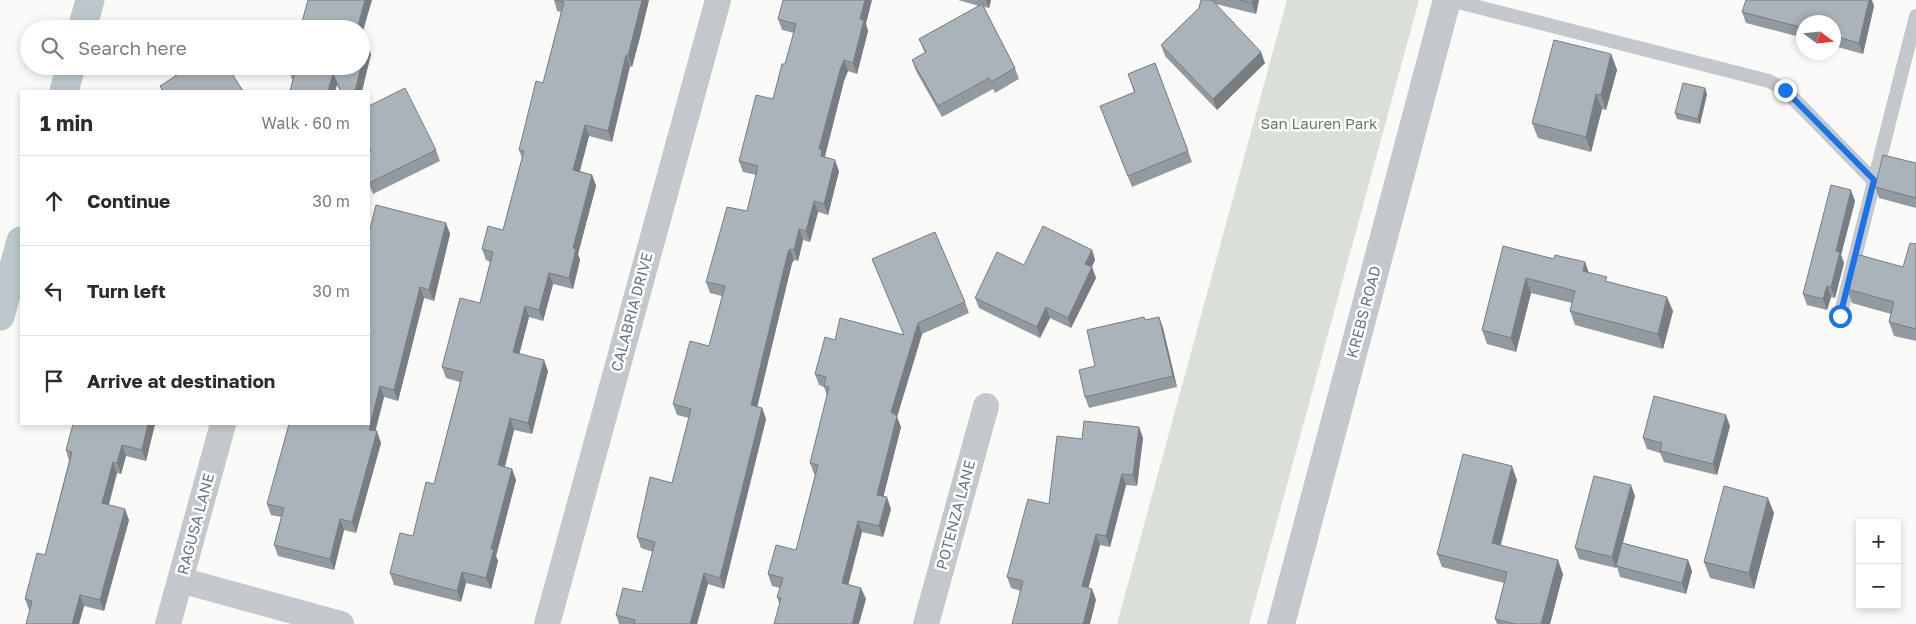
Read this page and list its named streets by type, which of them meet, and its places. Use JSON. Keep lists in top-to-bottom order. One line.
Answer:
{"streets":{"street":["CALABRIA DRIVE","KREBS ROAD","POTENZA LANE","RAGUSA LANE"]},"parks":["San Lauren Park"],"north":"right","page":{"search":"Search here","heading":["1 min","Walk · 60 m"],"list":[["Continue","30 m"],["Turn left","30 m"],"Arrive at destination"],"map_buttons":["+","−"]}}
